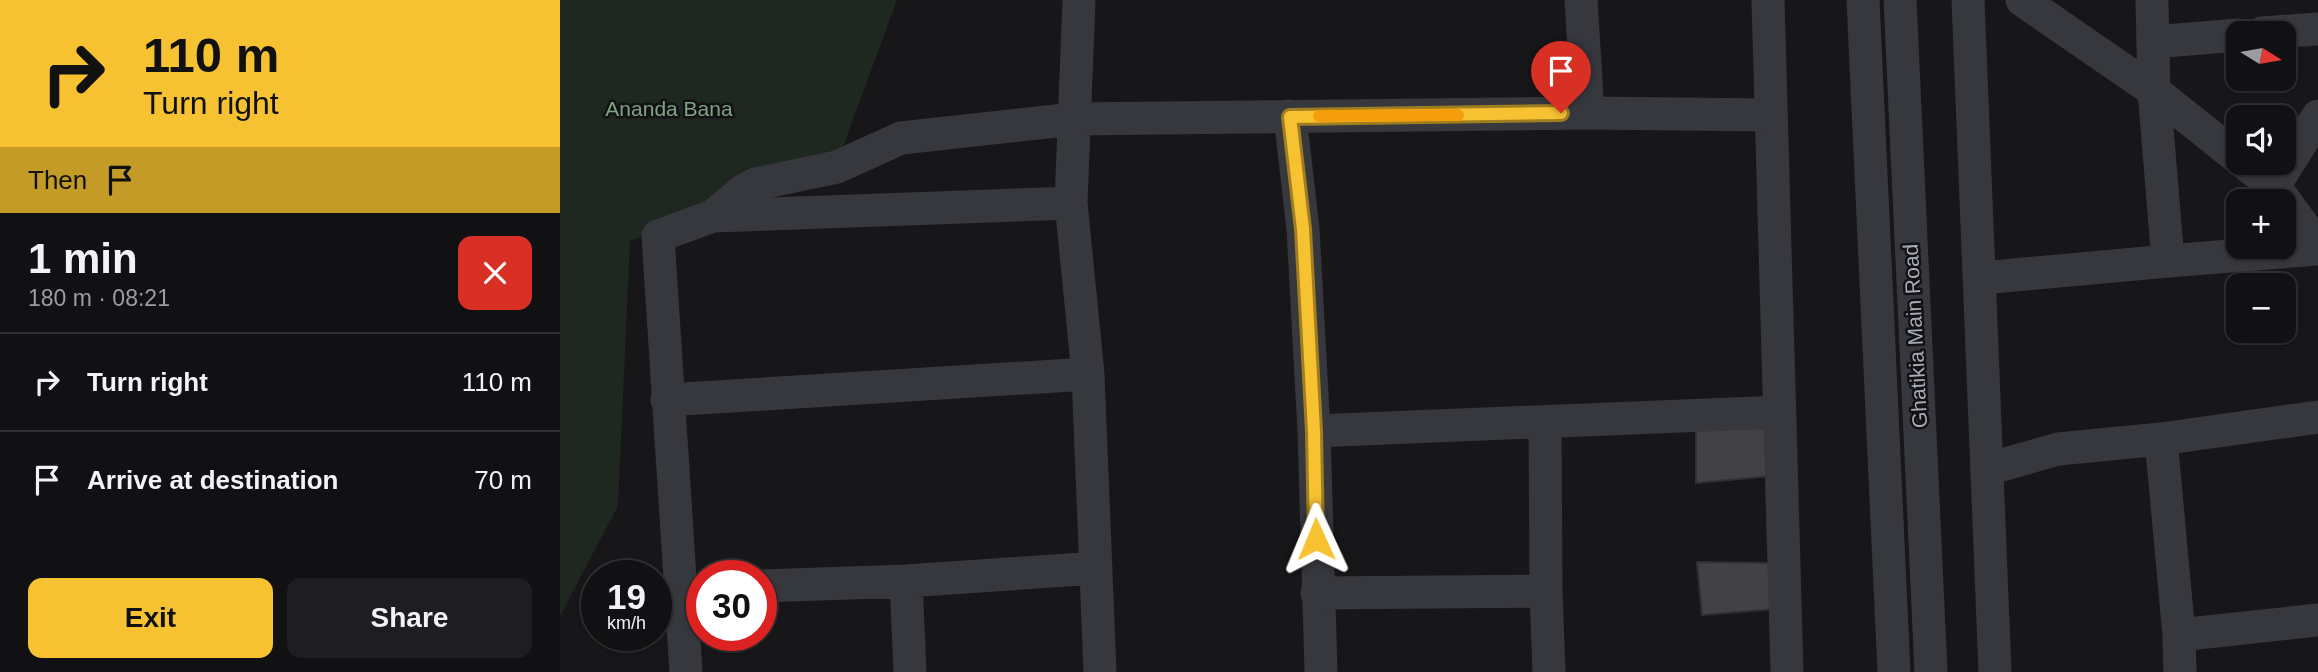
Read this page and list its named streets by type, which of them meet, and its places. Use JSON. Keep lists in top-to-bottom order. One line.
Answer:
{"streets":{"street":["Ghatikia Main Road"]},"parks":["Ananda Bana"],"north":"right","page":{"turn":["110 m","Turn right"],"map_buttons":["+","−"],"then":"Then","heading":["1 min","180 m · 08:21"],"list":[{"name":"Turn right","value":"110 m"},{"name":"Arrive at destination","value":"70 m"}],"speed":"19 km/h","limit":"30","buttons":["Exit","Share"]}}
